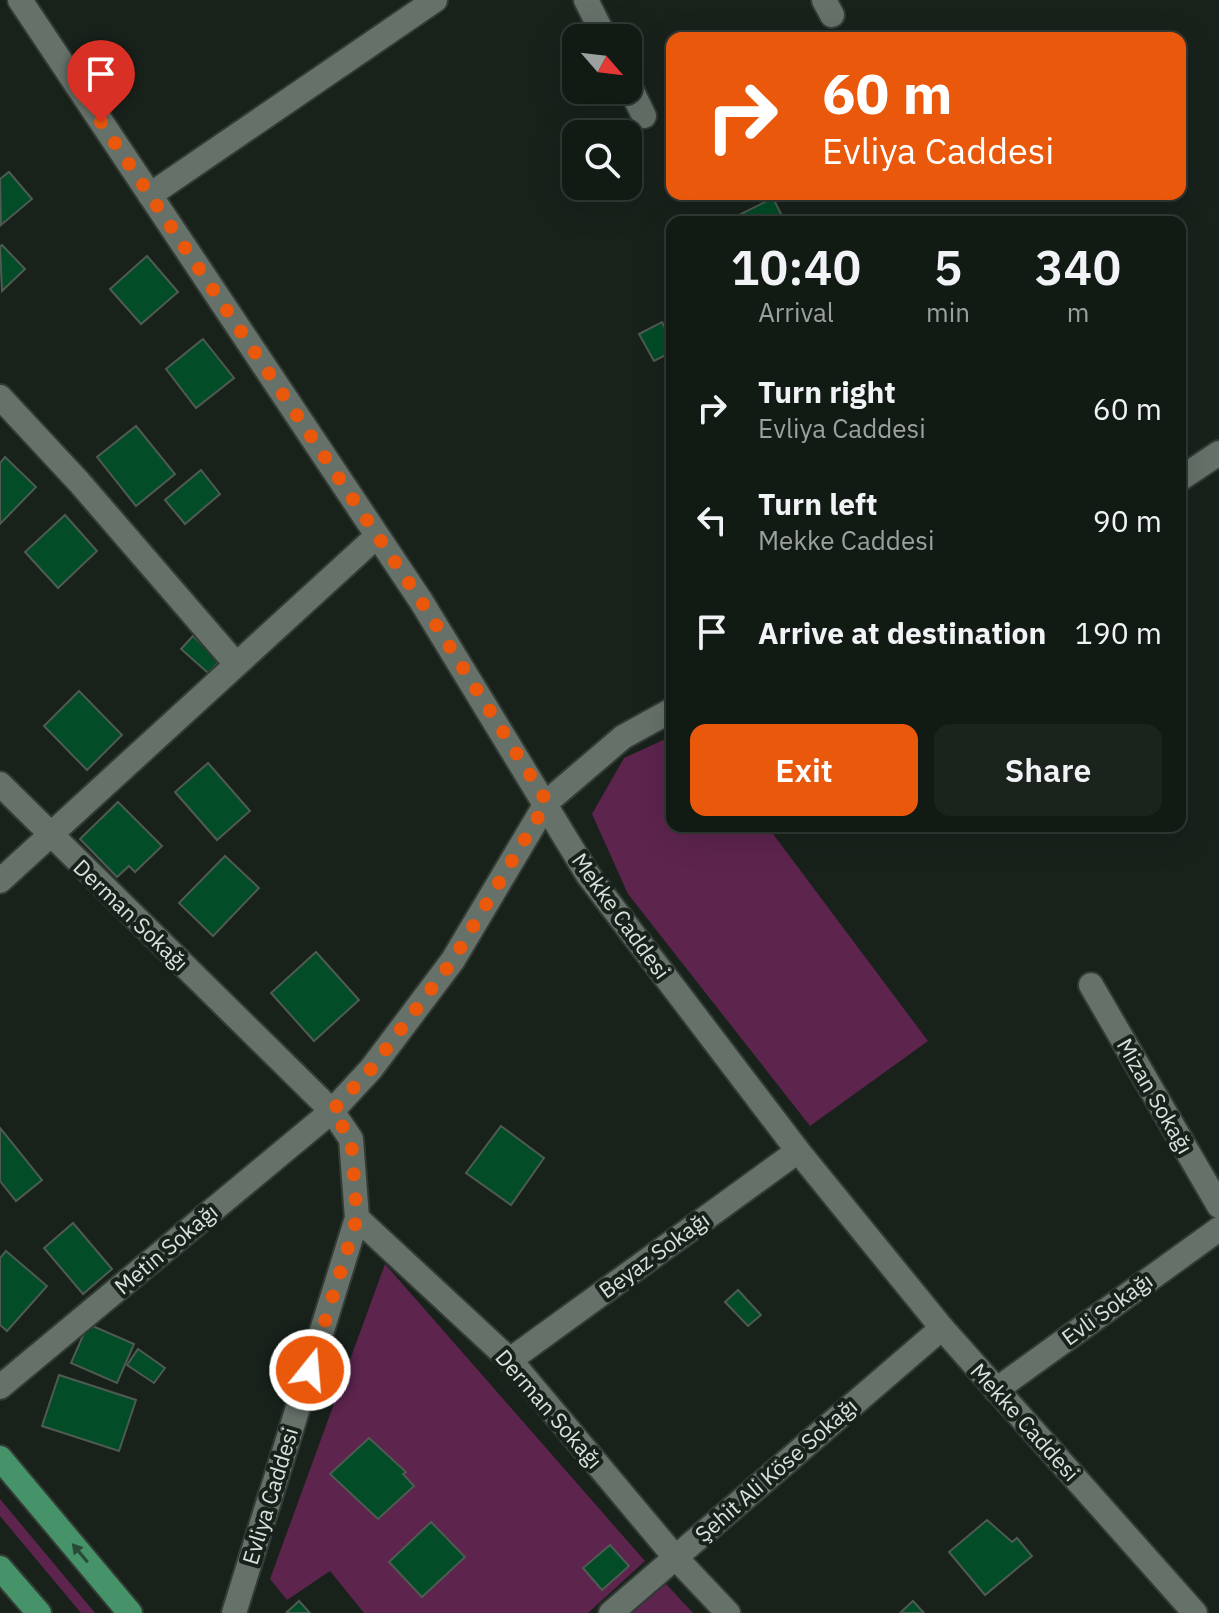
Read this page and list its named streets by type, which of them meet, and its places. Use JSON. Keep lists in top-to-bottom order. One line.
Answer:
{"streets":{"street":["Derman Sokağı","Mekke Caddesi","Mizan Sokağı","Metin Sokağı","Beyaz Sokağı","Evli Sokağı","Şehit Ali Köse Sokağı","Evliya Caddesi"]},"crossings":[["Derman Sokağı","Metin Sokağı"],["Derman Sokağı","Beyaz Sokağı"],["Derman Sokağı","Şehit Ali Köse Sokağı"],["Derman Sokağı","Evliya Caddesi"],["Mekke Caddesi","Beyaz Sokağı"],["Mekke Caddesi","Evli Sokağı"],["Mekke Caddesi","Şehit Ali Köse Sokağı"],["Metin Sokağı","Evliya Caddesi"]],"north":"bottom right","page":{"turn":["60 m","Evliya Caddesi"],"eta":["10:40","Arrival","5","min","340","m"],"list":[{"name":"Turn right","note":"Evliya Caddesi","value":"60 m"},{"name":"Turn left","note":"Mekke Caddesi","value":"90 m"},{"name":"Arrive at destination","value":"190 m"}],"buttons":["Exit","Share"]}}
